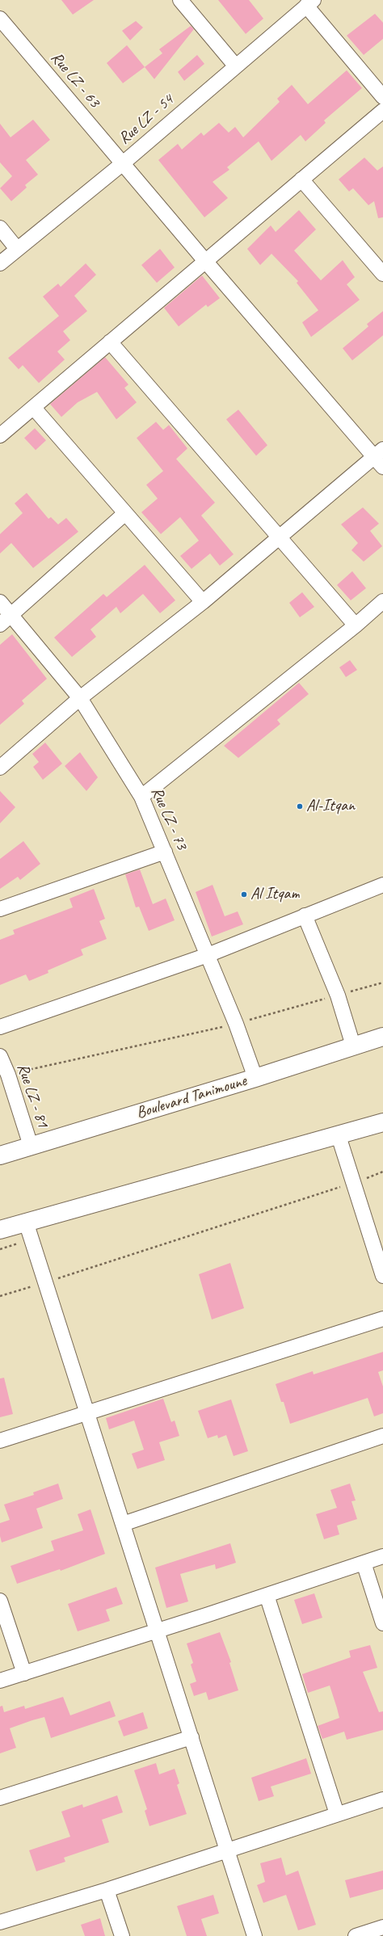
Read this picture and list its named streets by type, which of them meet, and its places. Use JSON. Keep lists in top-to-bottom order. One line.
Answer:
{"streets":{"main road":["Boulevard Tanimoune"],"street":["Rue LZ - 63","Rue LZ - 54","Rue LZ - 73","Rue LZ - 81"]},"crossings":[["Rue LZ - 63","Rue LZ - 54"],["Rue LZ - 73","Boulevard Tanimoune"],["Rue LZ - 81","Boulevard Tanimoune"]],"places":["Al-Itqan","Al Itqam"]}
